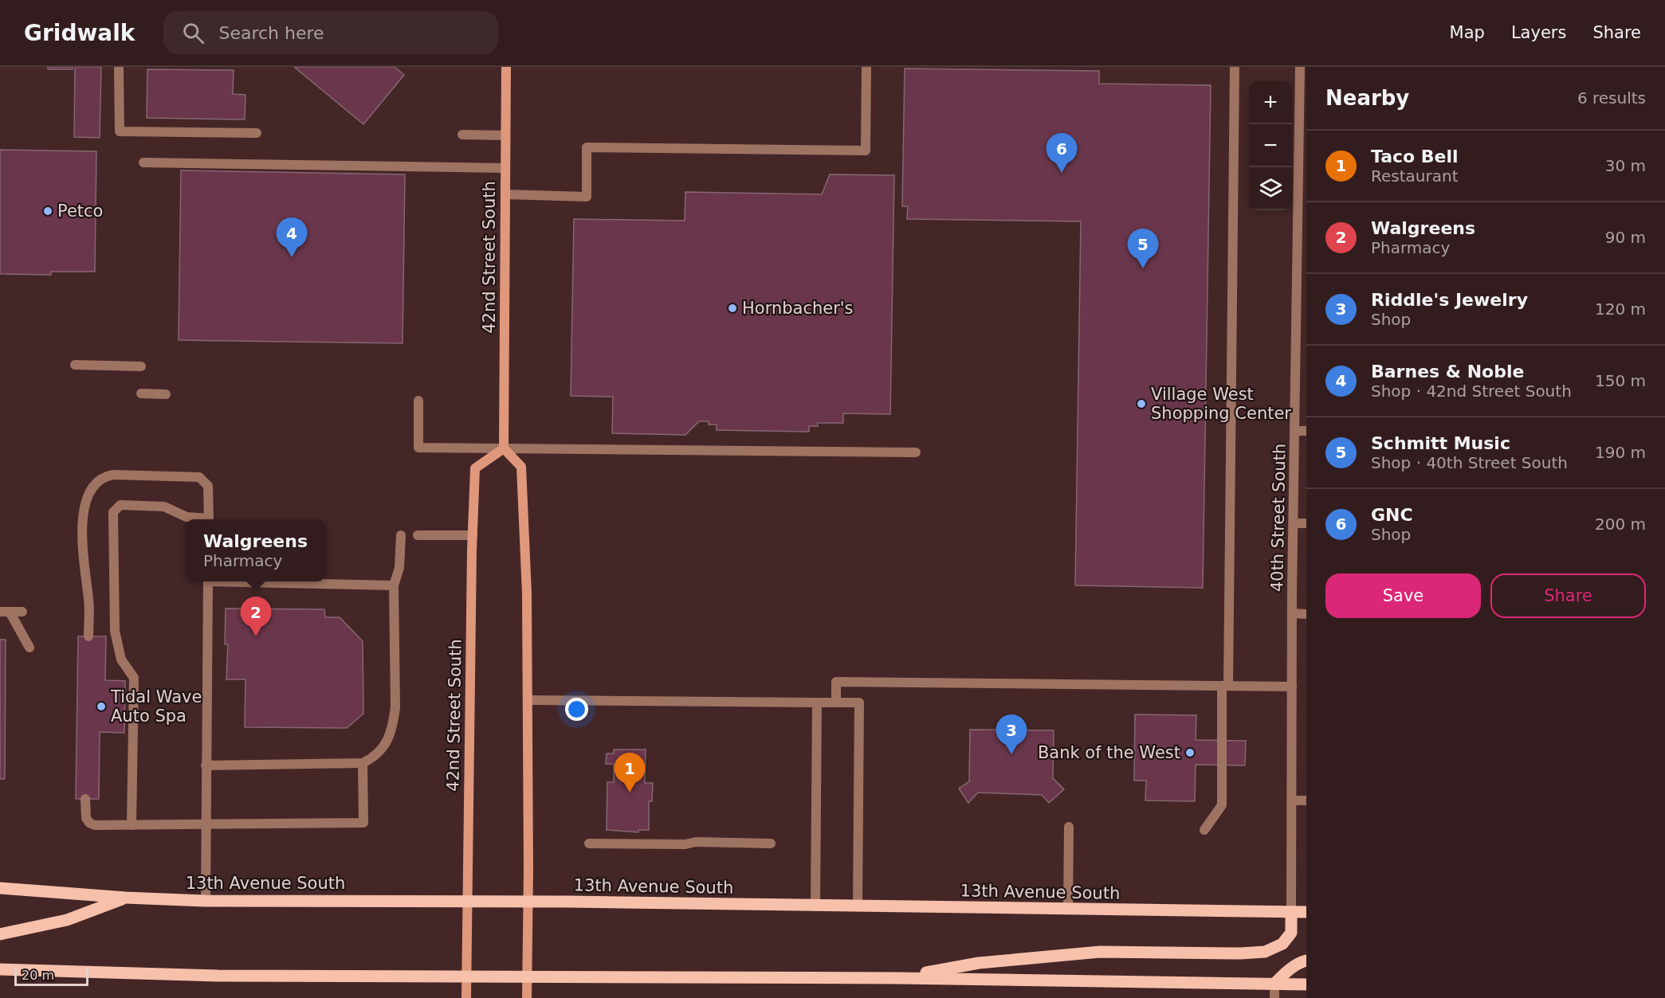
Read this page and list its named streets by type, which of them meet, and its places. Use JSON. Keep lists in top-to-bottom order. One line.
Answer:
{"streets":{"main road":["42nd Street South","13th Avenue South"],"street":["40th Street South"]},"crossings":[["42nd Street South","13th Avenue South"],["40th Street South","13th Avenue South"]],"places":["Petco","Hornbacher's","Village West Shopping Center","Tidal Wave Auto Spa","Bank of the West"],"scale_bar":"20 m","page":{"header":"Gridwalk","search":"Search here","nav":["Map","Layers","Share"],"heading":["Nearby","6 results"],"map_buttons":["+","−"],"list":[{"mark":"1","name":"Taco Bell","note":"Restaurant","value":"30 m"},{"mark":"2","name":"Walgreens","note":"Pharmacy","value":"90 m"},{"mark":"3","name":"Riddle's Jewelry","note":"Shop","value":"120 m"},{"mark":"4","name":"Barnes & Noble","note":"Shop · 42nd Street South","value":"150 m"},{"mark":"5","name":"Schmitt Music","note":"Shop · 40th Street South","value":"190 m"},{"mark":"6","name":"GNC","note":"Shop","value":"200 m"}],"pins":["6","4","5","2","3","1"],"popup":["Walgreens","Pharmacy"],"buttons":["Save","Share"],"scale":"20 m"}}
